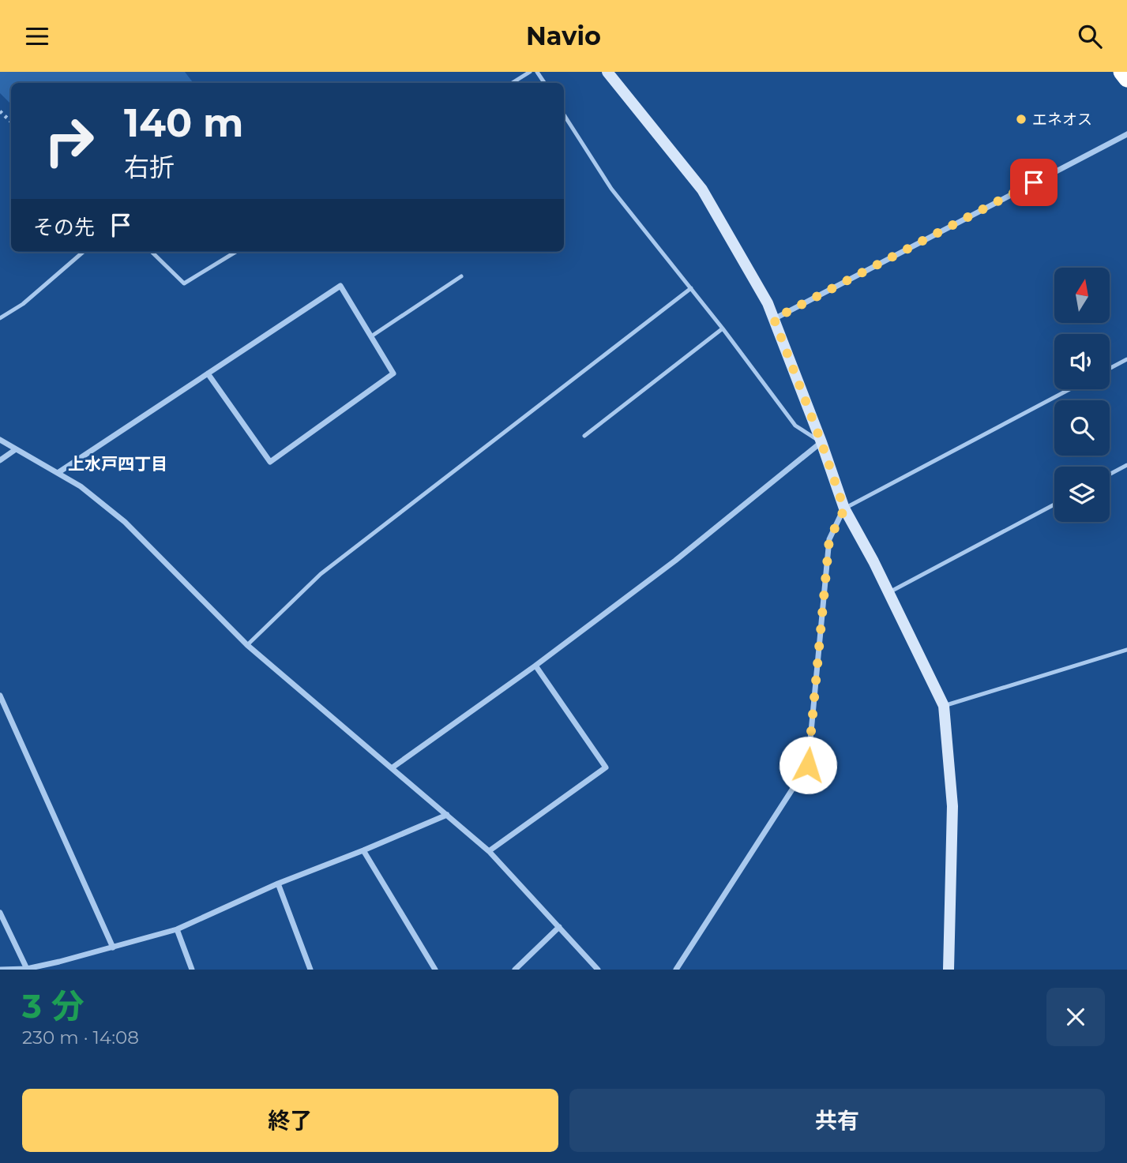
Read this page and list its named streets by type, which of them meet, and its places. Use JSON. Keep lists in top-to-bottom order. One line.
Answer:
{"districts":["上水戸四丁目"],"places":["エネオス"],"north":"top","page":{"header":"Navio","turn":["140 m","右折"],"then":"その先","heading":["3 分","230 m · 14:08"],"buttons":["終了","共有"]}}
